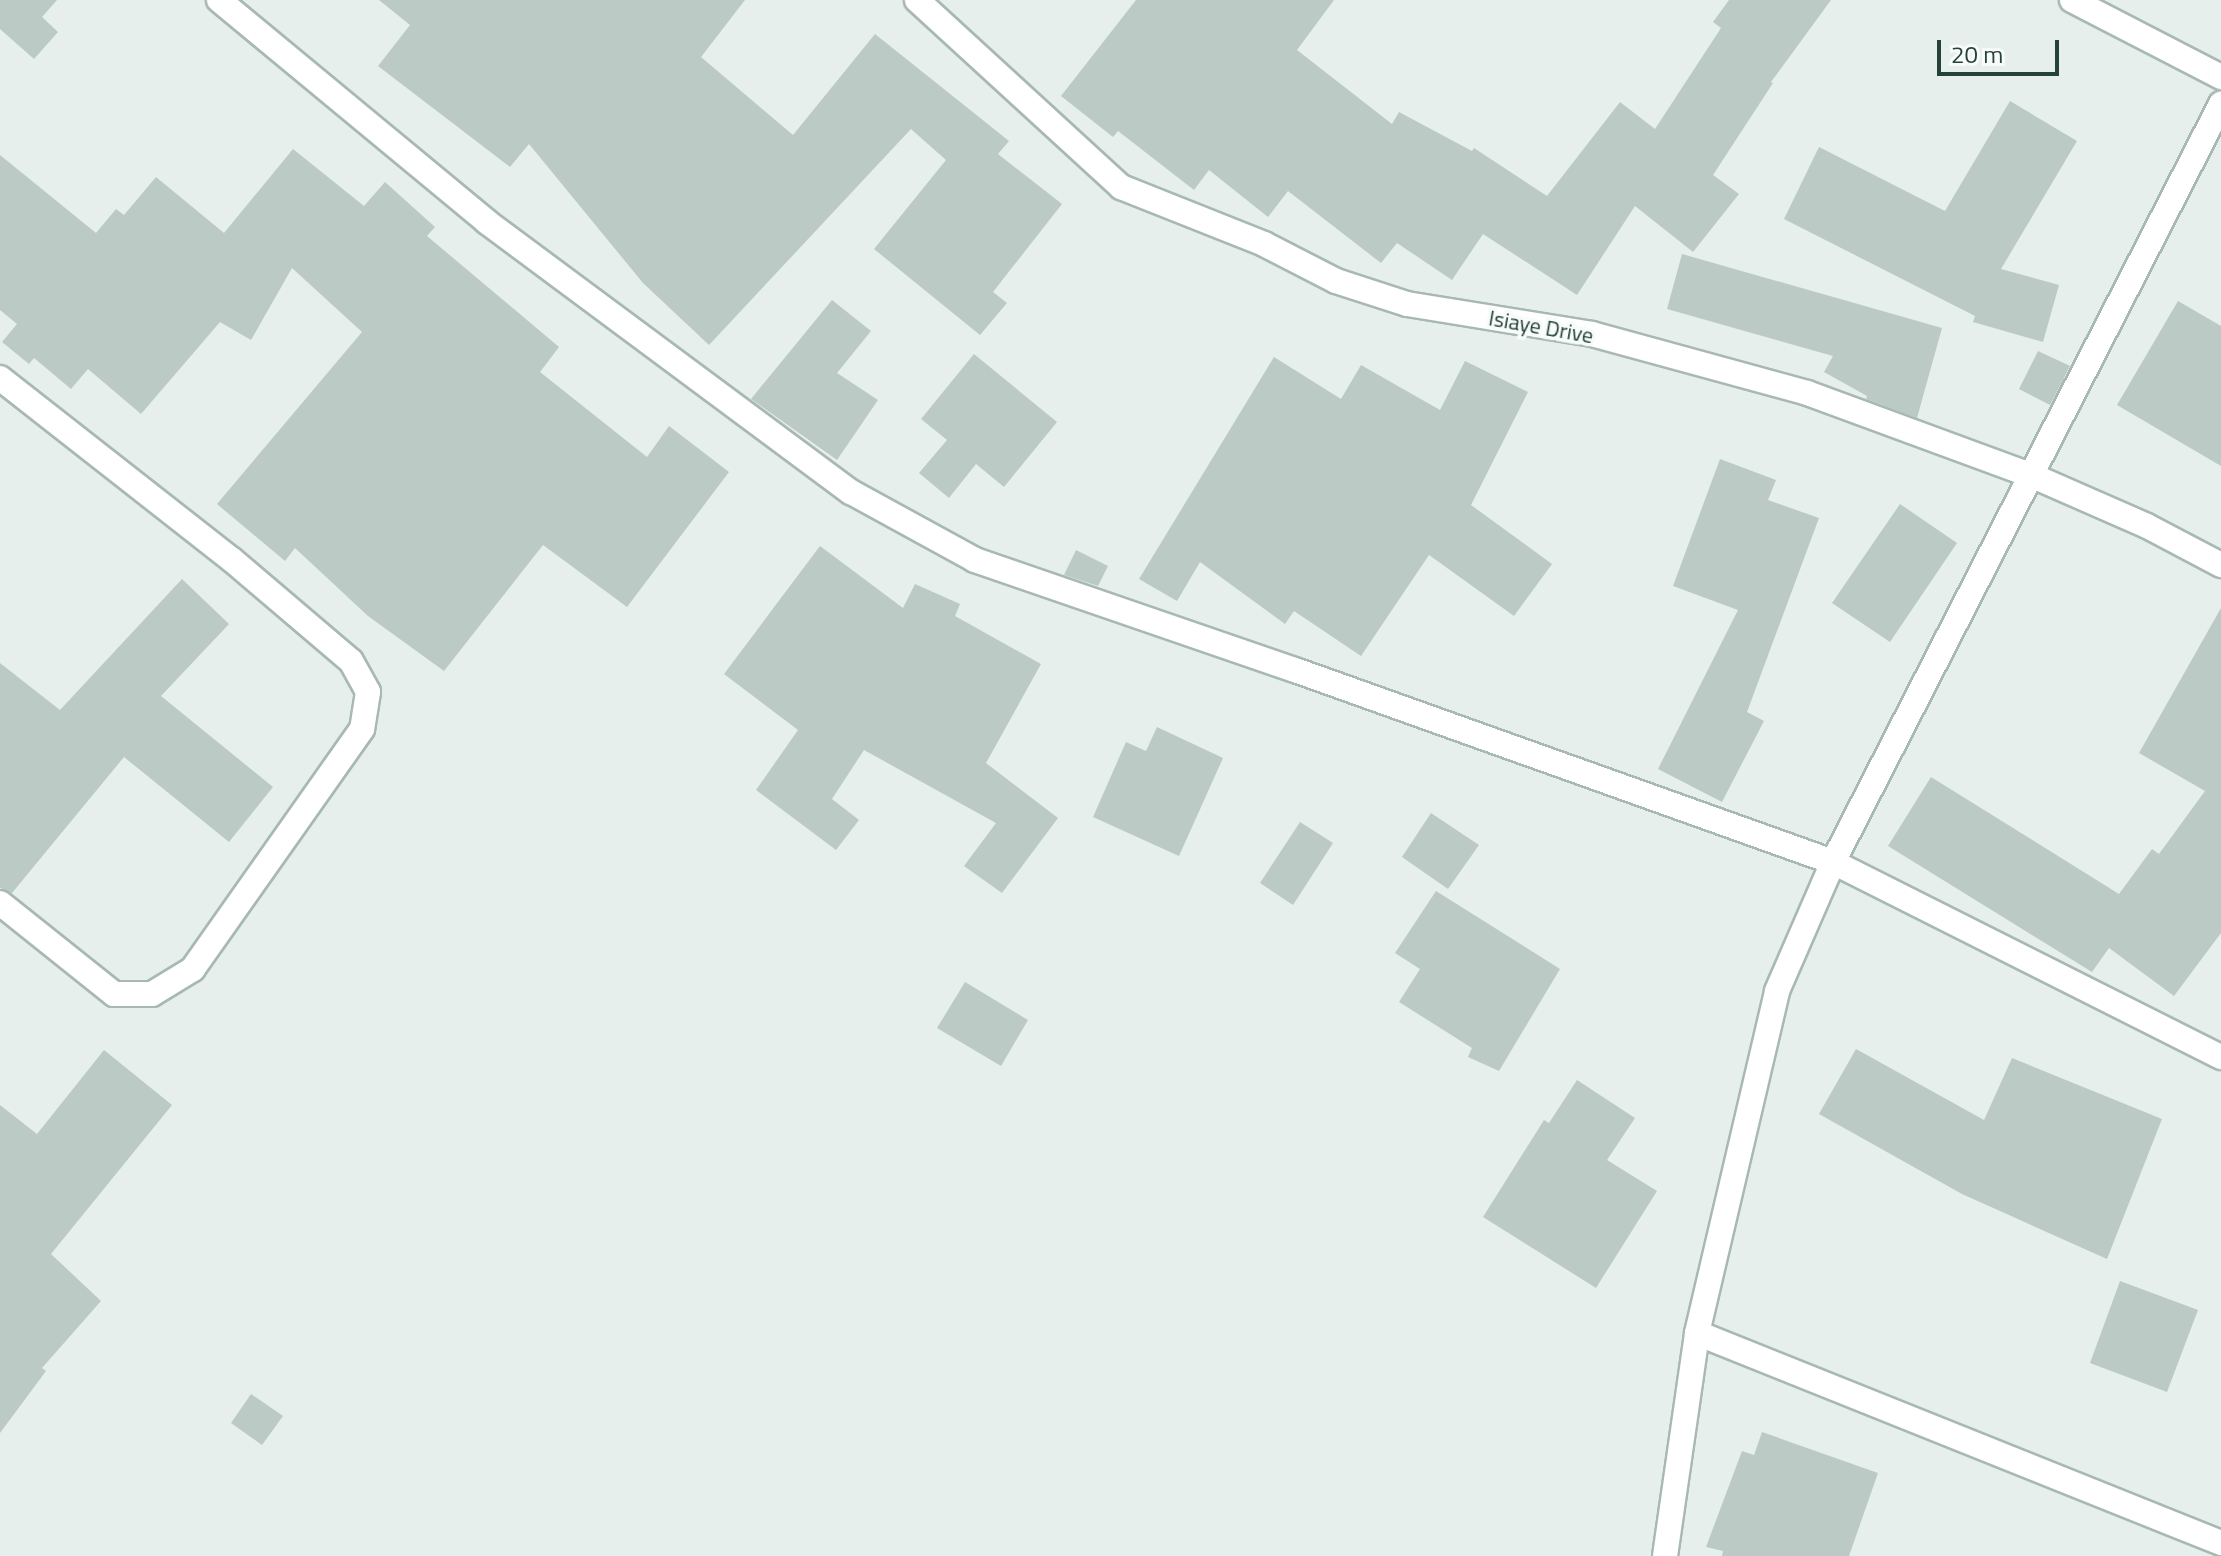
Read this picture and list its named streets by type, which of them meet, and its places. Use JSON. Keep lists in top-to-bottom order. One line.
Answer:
{"streets":{"street":["Isiaye Drive"]},"scale_bar":"20 m"}
